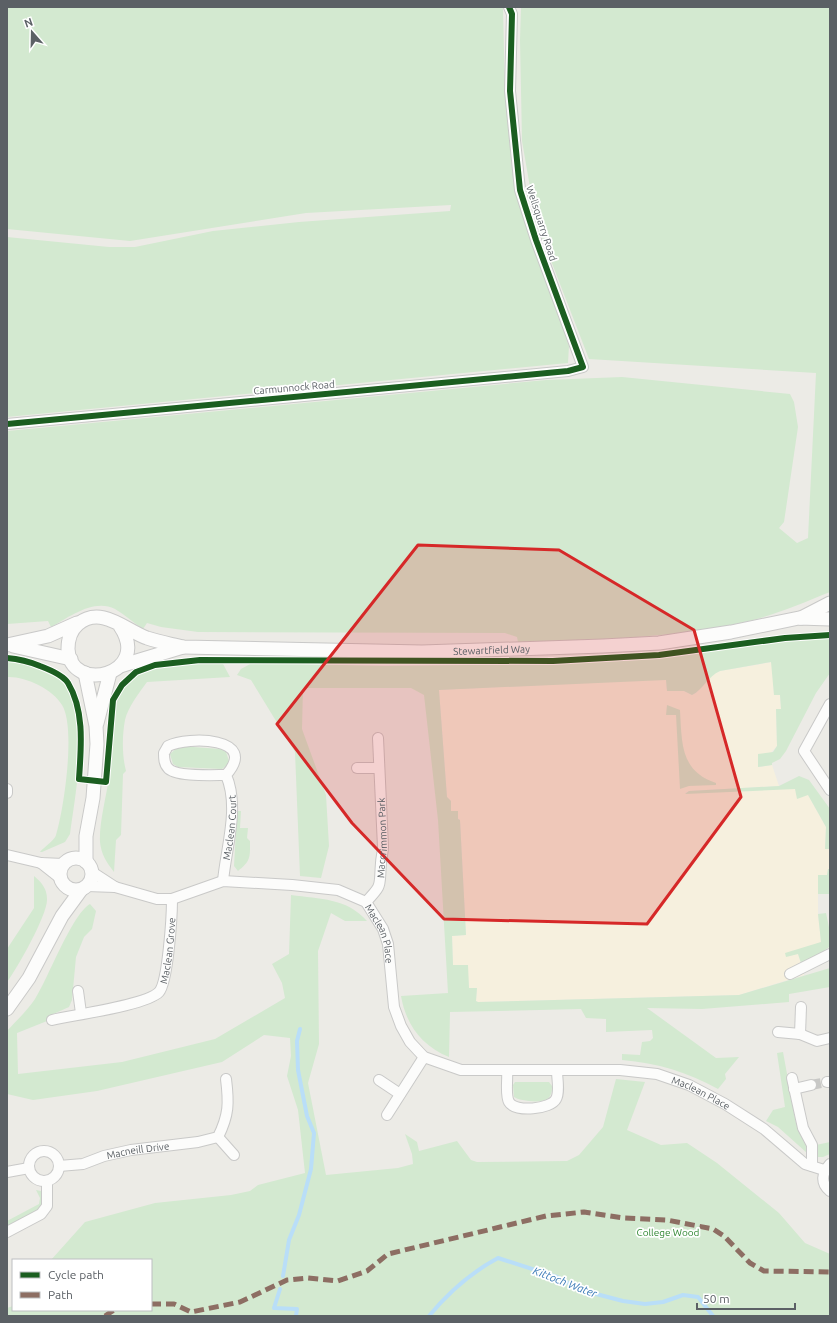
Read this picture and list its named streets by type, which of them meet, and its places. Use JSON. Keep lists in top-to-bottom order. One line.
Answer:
{"streets":{"street":["Wellsquarry Road","Carmunnock Road","Stewartfield Way","Maclean Court","Maccrimmon Park","Maclean Place","Maclean Grove","Macneill Drive"]},"crossings":[["Wellsquarry Road","Carmunnock Road"],["Maclean Court","Maclean Place"],["Maccrimmon Park","Maclean Place"],["Maclean Place","Maclean Grove"]],"water":["Kittoch Water"],"parks":["College Wood"],"legend":["Cycle path","Path"],"scale_bar":"50 m","north":"top"}
